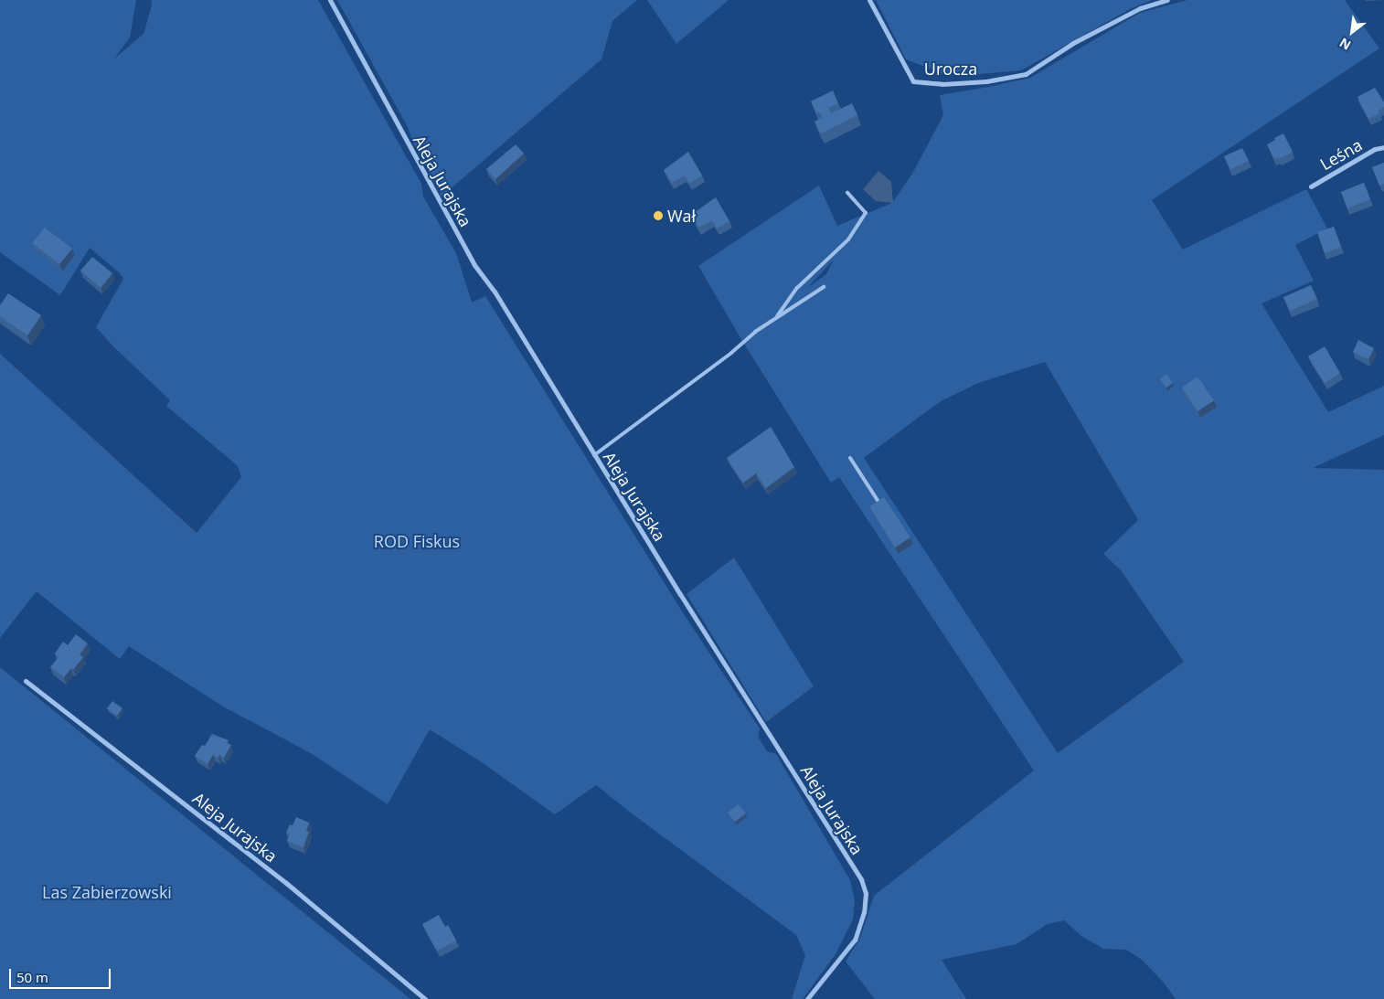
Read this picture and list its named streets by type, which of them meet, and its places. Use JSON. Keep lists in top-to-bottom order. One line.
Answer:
{"streets":{"street":["Urocza","Leśna","Aleja Jurajska"]},"parks":["ROD Fiskus","Las Zabierzowski"],"places":["Wał"],"scale_bar":"50 m","north":"bottom left"}
